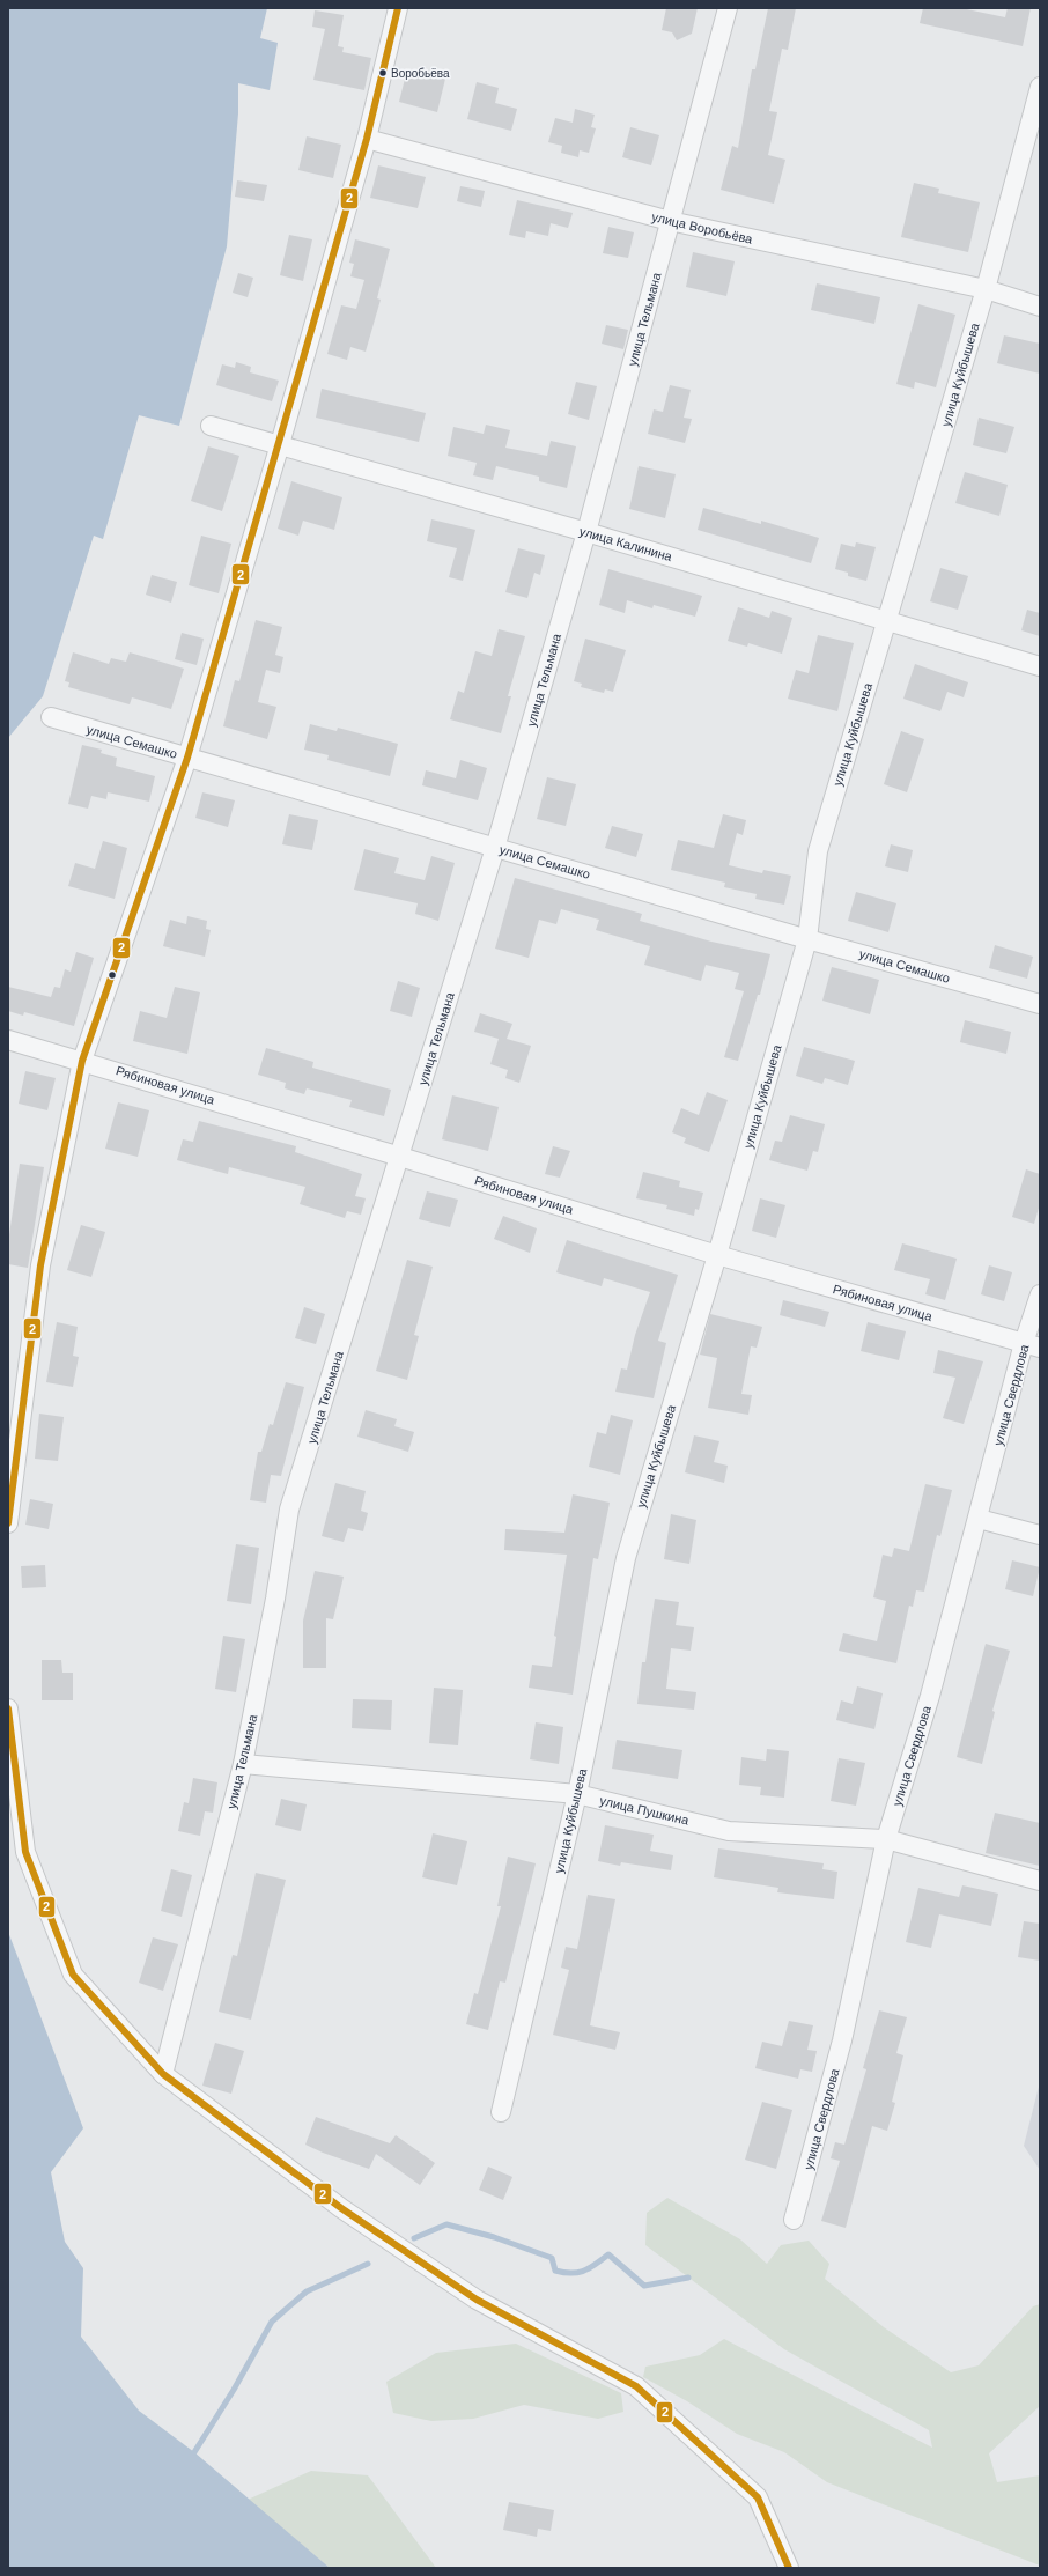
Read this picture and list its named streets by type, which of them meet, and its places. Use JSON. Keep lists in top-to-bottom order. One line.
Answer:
{"streets":{"street":["улица Воробьёва","улица Тельмана","улица Куйбышева","улица Калинина","улица Семашко","Рябиновая улица","улица Свердлова","улица Пушкина"]},"crossings":[["улица Воробьёва","улица Тельмана"],["улица Воробьёва","улица Куйбышева"],["улица Тельмана","улица Калинина"],["улица Тельмана","улица Семашко"],["улица Тельмана","Рябиновая улица"],["улица Тельмана","улица Пушкина"],["улица Куйбышева","улица Калинина"],["улица Куйбышева","улица Семашко"],["улица Куйбышева","Рябиновая улица"],["улица Куйбышева","улица Пушкина"],["Рябиновая улица","улица Свердлова"],["улица Свердлова","улица Пушкина"]],"places":["Воробьёва"],"lines":["transit line 2"]}
